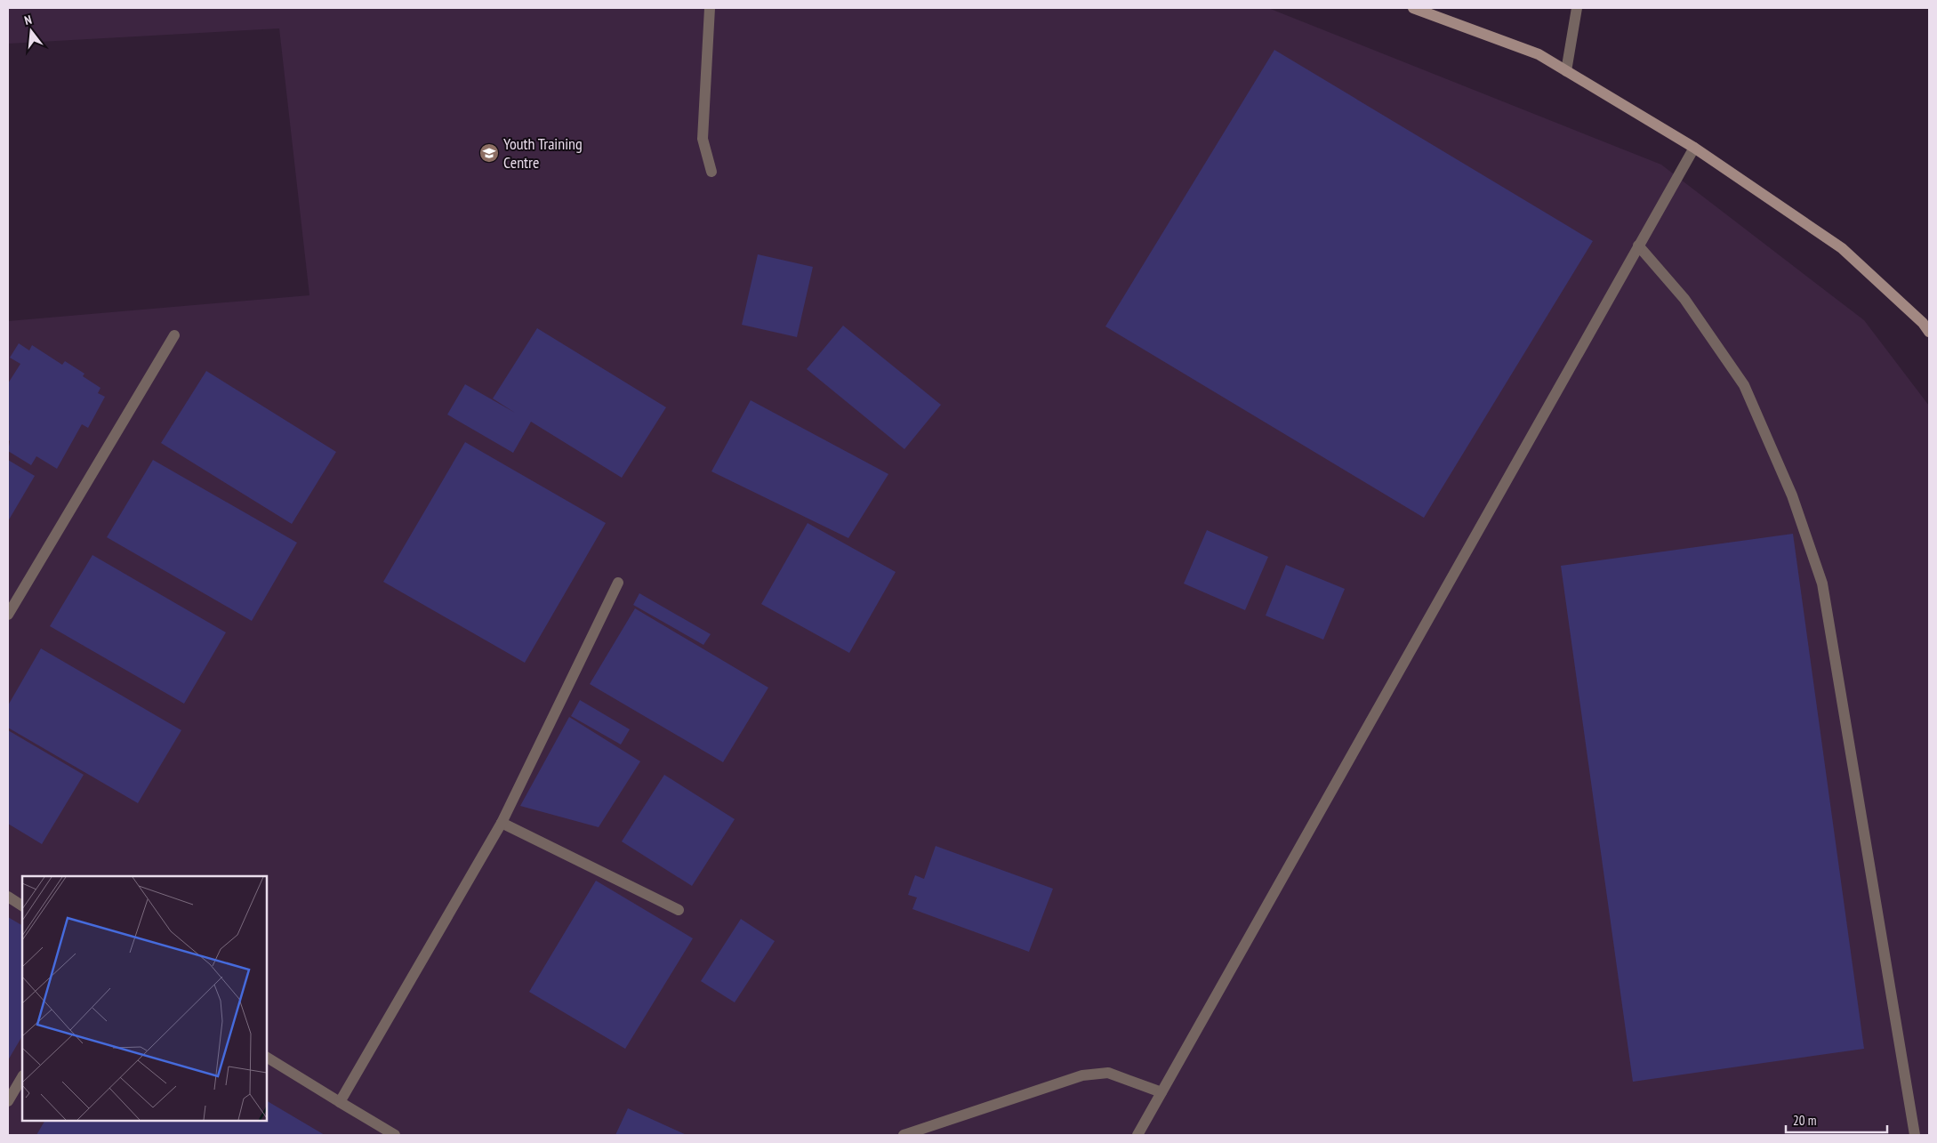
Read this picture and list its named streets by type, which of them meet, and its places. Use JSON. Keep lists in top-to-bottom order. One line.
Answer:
{"places":{"school or university":["Youth Training Centre"]},"scale_bar":"20 m","north":"top"}
